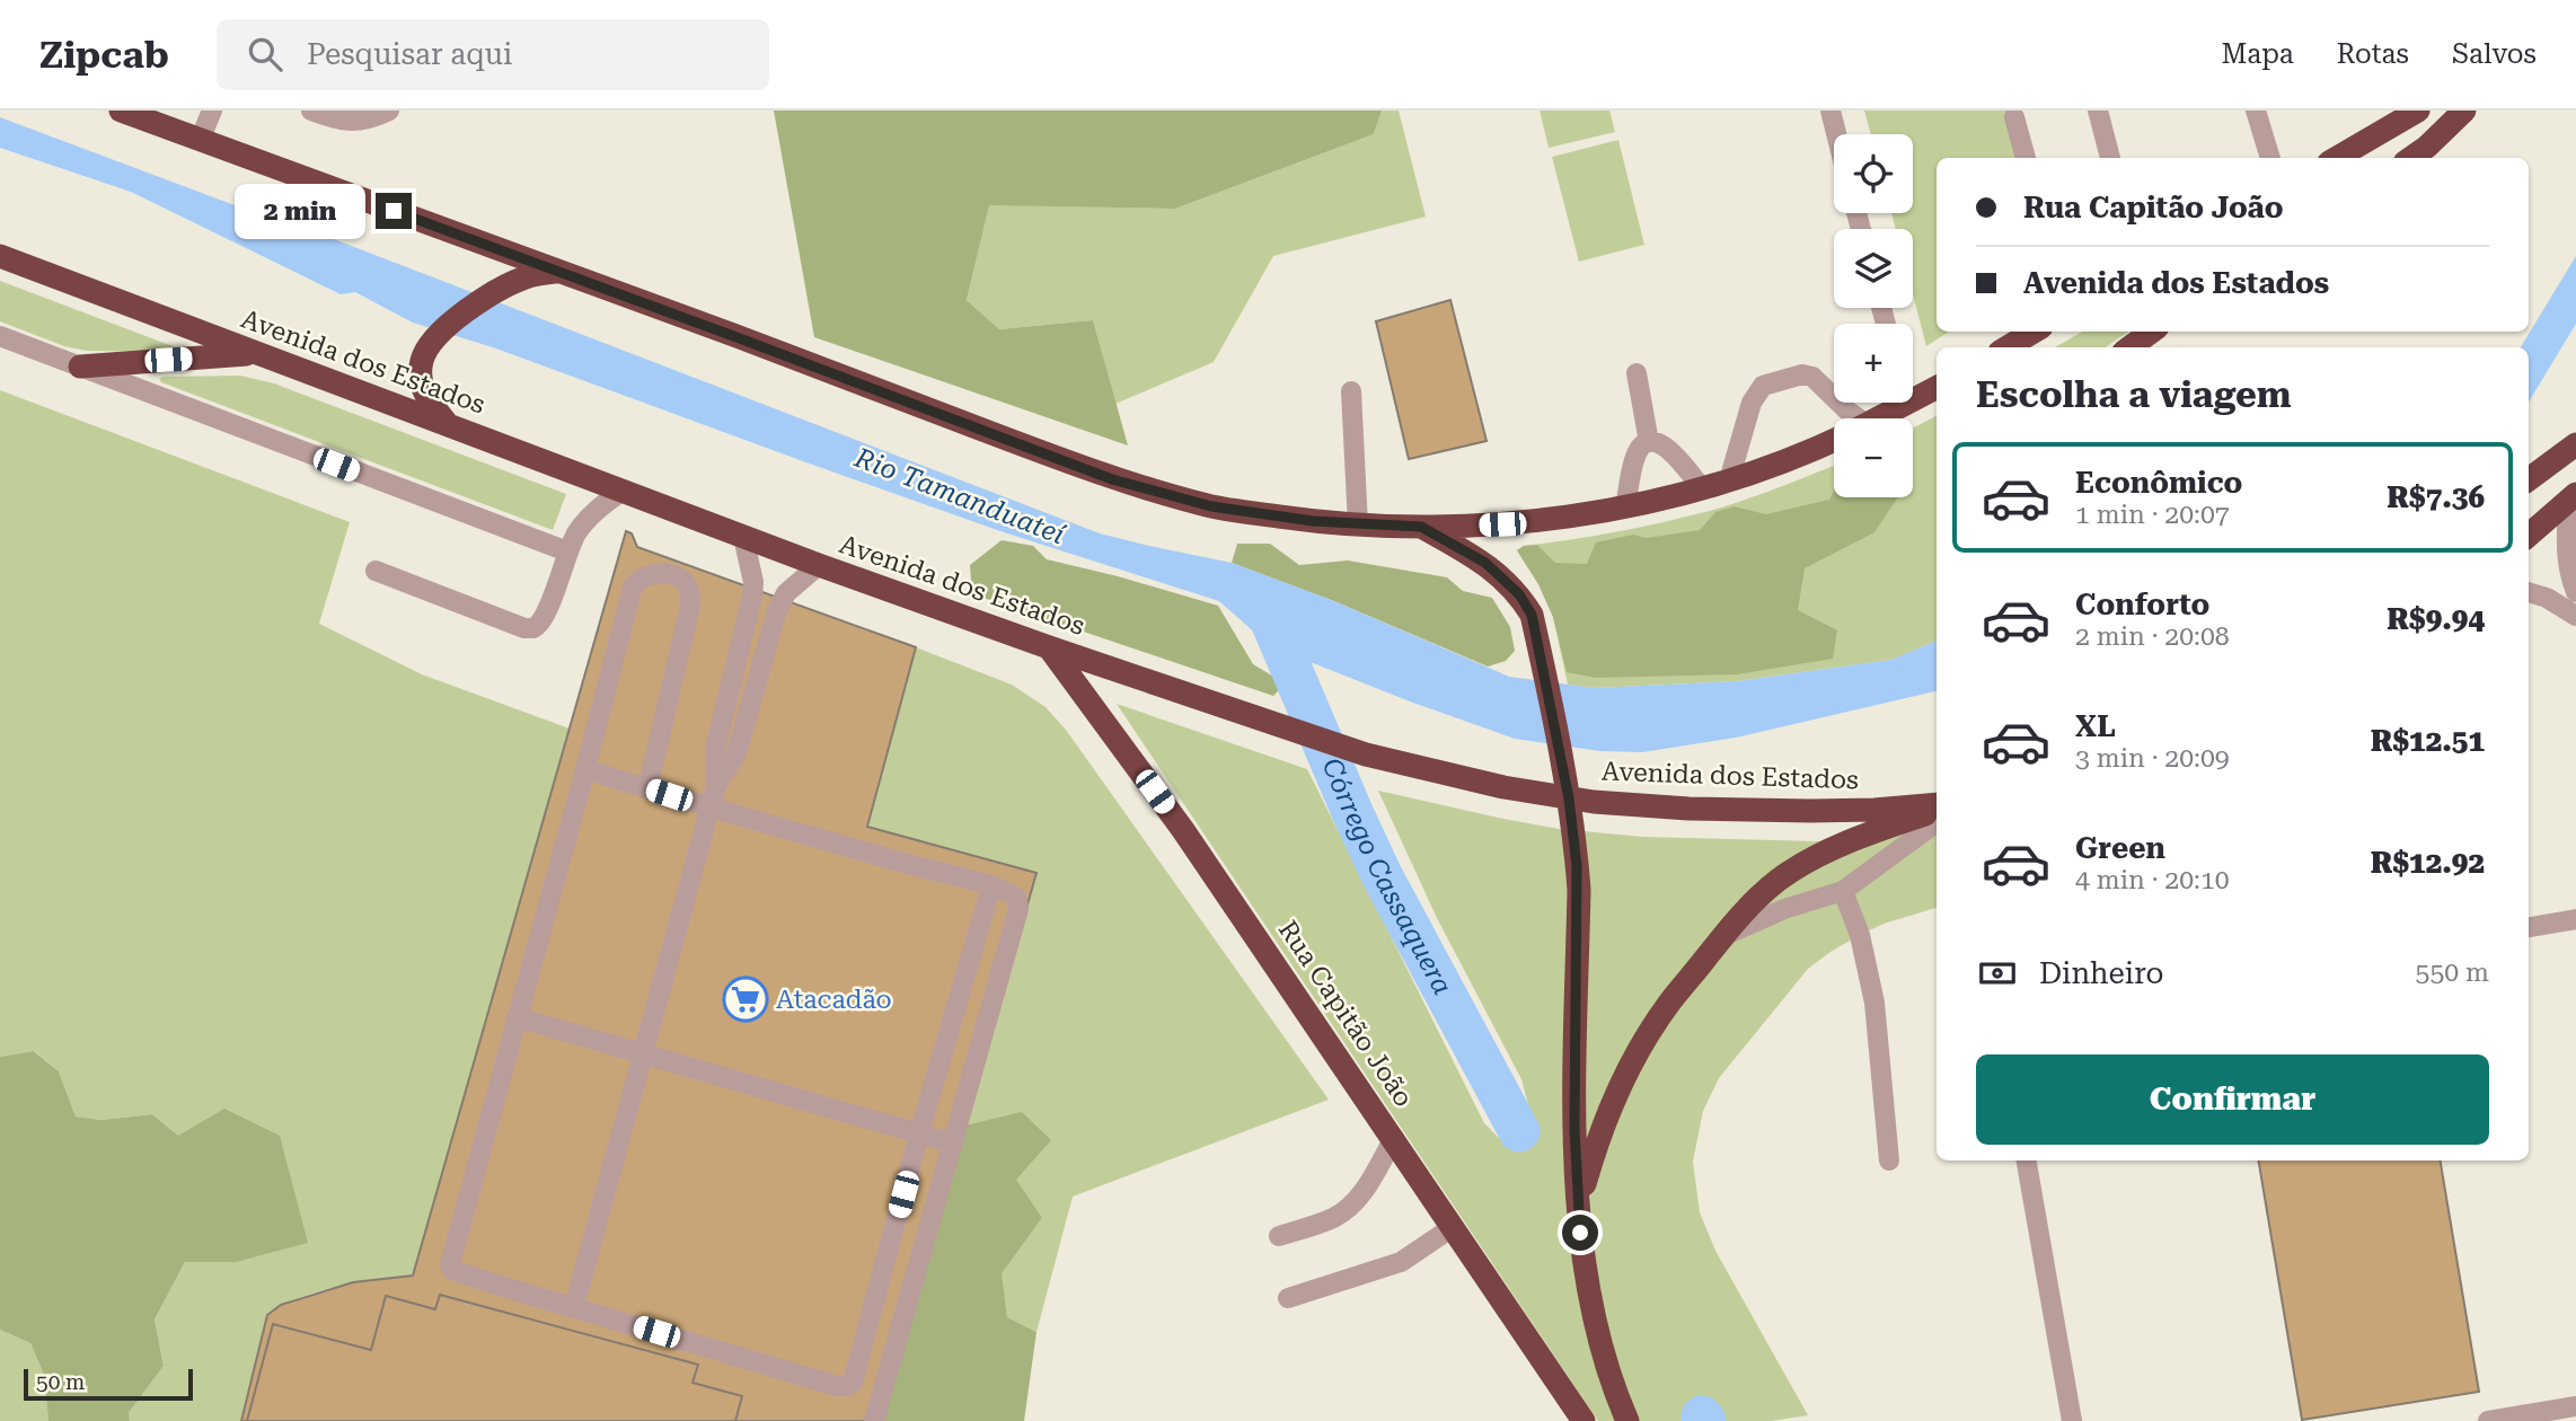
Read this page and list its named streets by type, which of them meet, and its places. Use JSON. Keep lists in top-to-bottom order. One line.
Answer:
{"streets":{"highway":["Avenida dos Estados","Rua Capitão João"]},"crossings":[["Avenida dos Estados","Rua Capitão João"]],"water":["Rio Tamanduateí","Córrego Cassaquera"],"places":{"supermarket":["Atacadão"]},"scale_bar":"50 m","page":{"header":"Zipcab","search":"Pesquisar aqui","nav":["Mapa","Rotas","Salvos"],"map_buttons":["+","−"],"banner":["Rua Capitão João","Avenida dos Estados"],"bubble":"2 min","heading":"Escolha a viagem","list":[{"name":"Econômico","note":"1 min · 20:07","value":"R$7.36"},{"name":"Conforto","note":"2 min · 20:08","value":"R$9.94"},{"name":"XL","note":"3 min · 20:09","value":"R$12.51"},{"name":"Green","note":"4 min · 20:10","value":"R$12.92"}],"pay":["Dinheiro","550 m"],"buttons":"Confirmar","scale":"50 m"}}
